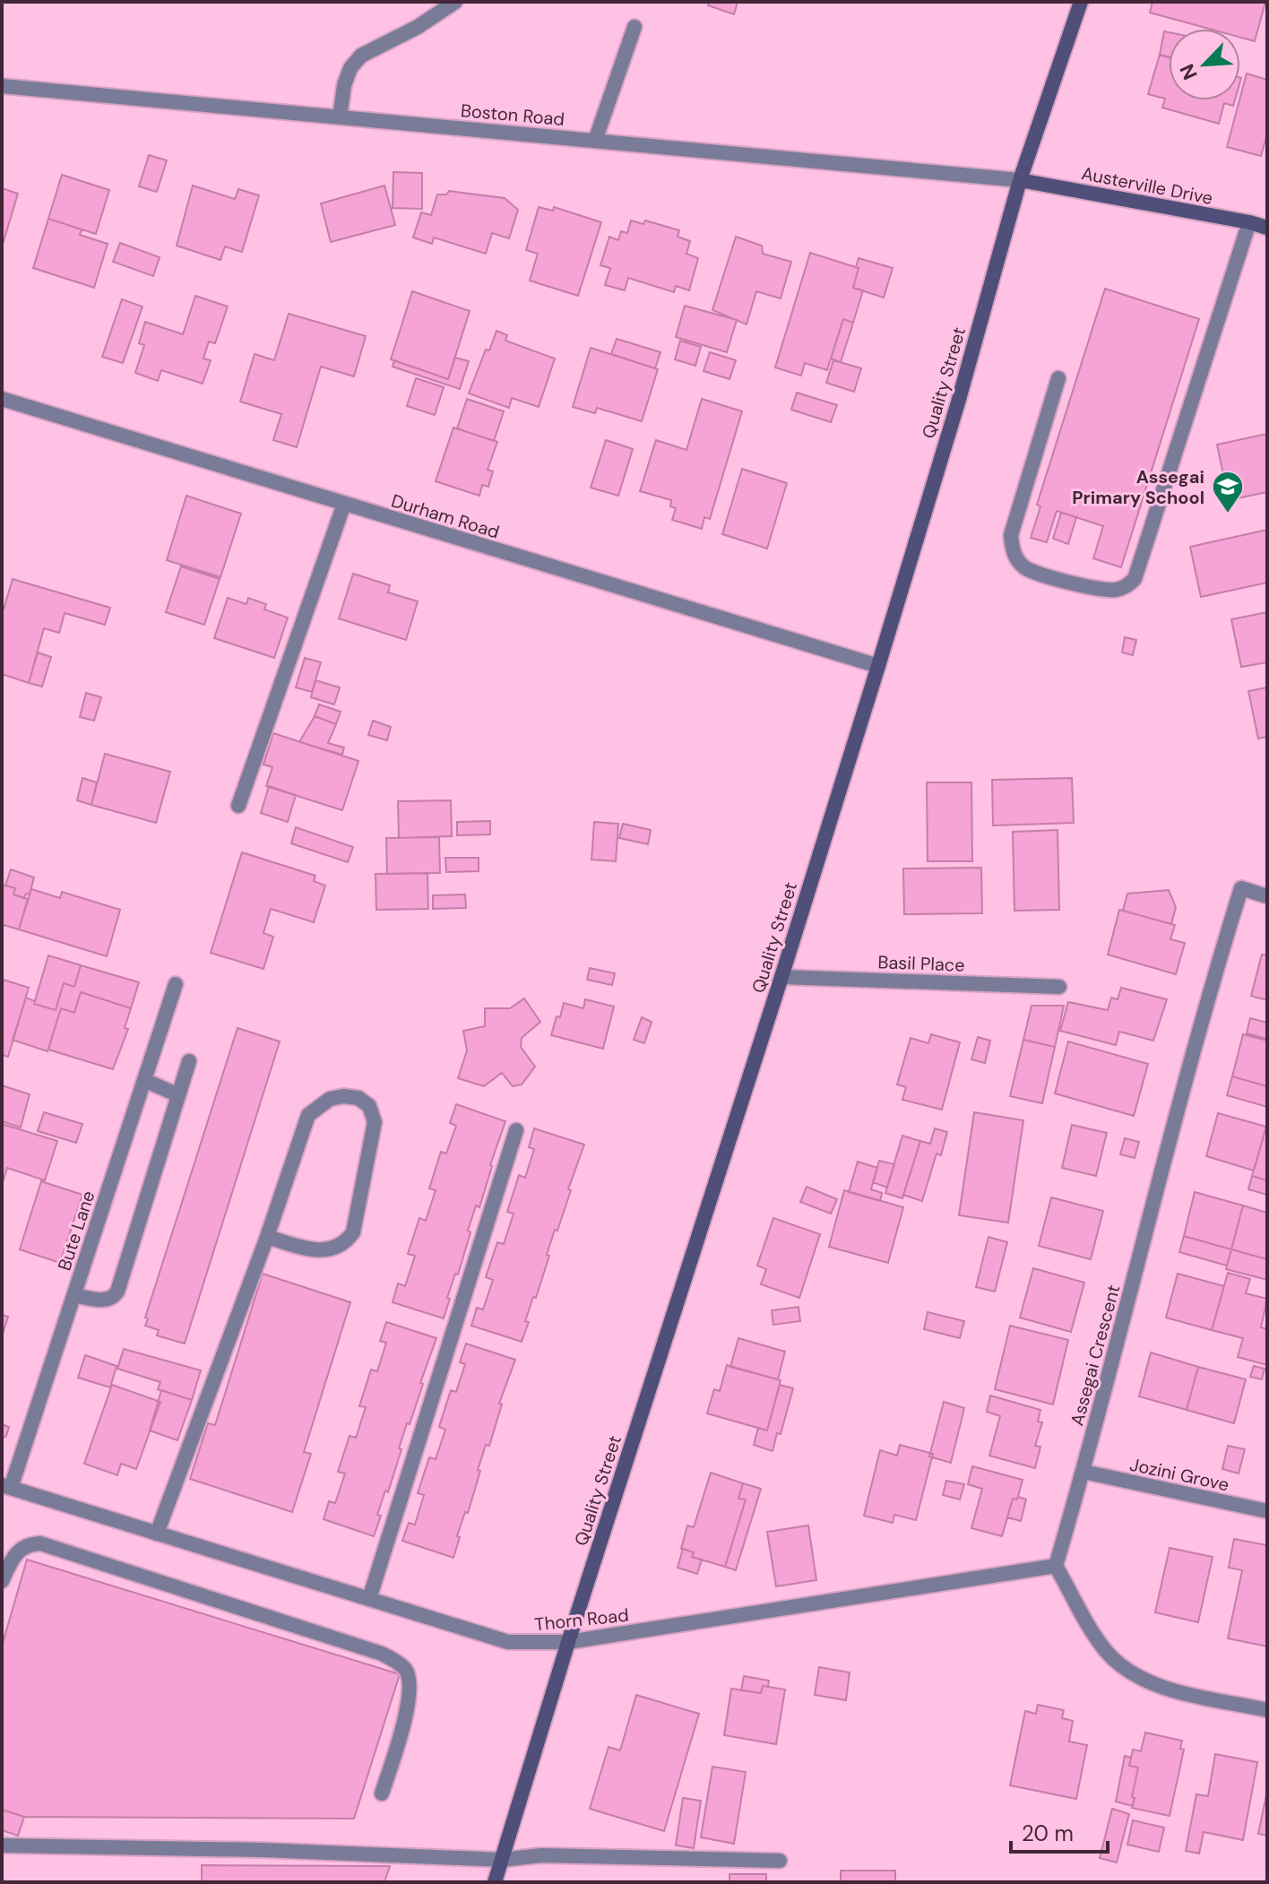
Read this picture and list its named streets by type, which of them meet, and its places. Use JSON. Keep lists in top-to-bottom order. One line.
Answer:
{"streets":{"street":["Boston Road","Austerville Drive","Quality Street","Durham Road","Basil Place","Bute Lane","Assegai Crescent","Jozini Grove","Thorn Road"]},"crossings":[["Boston Road","Austerville Drive"],["Boston Road","Quality Street"],["Austerville Drive","Quality Street"],["Quality Street","Durham Road"],["Quality Street","Basil Place"],["Quality Street","Thorn Road"],["Bute Lane","Thorn Road"],["Assegai Crescent","Jozini Grove"],["Assegai Crescent","Thorn Road"]],"places":{"school or university":["Assegai Primary School"]},"scale_bar":"20 m","north":"bottom left"}
